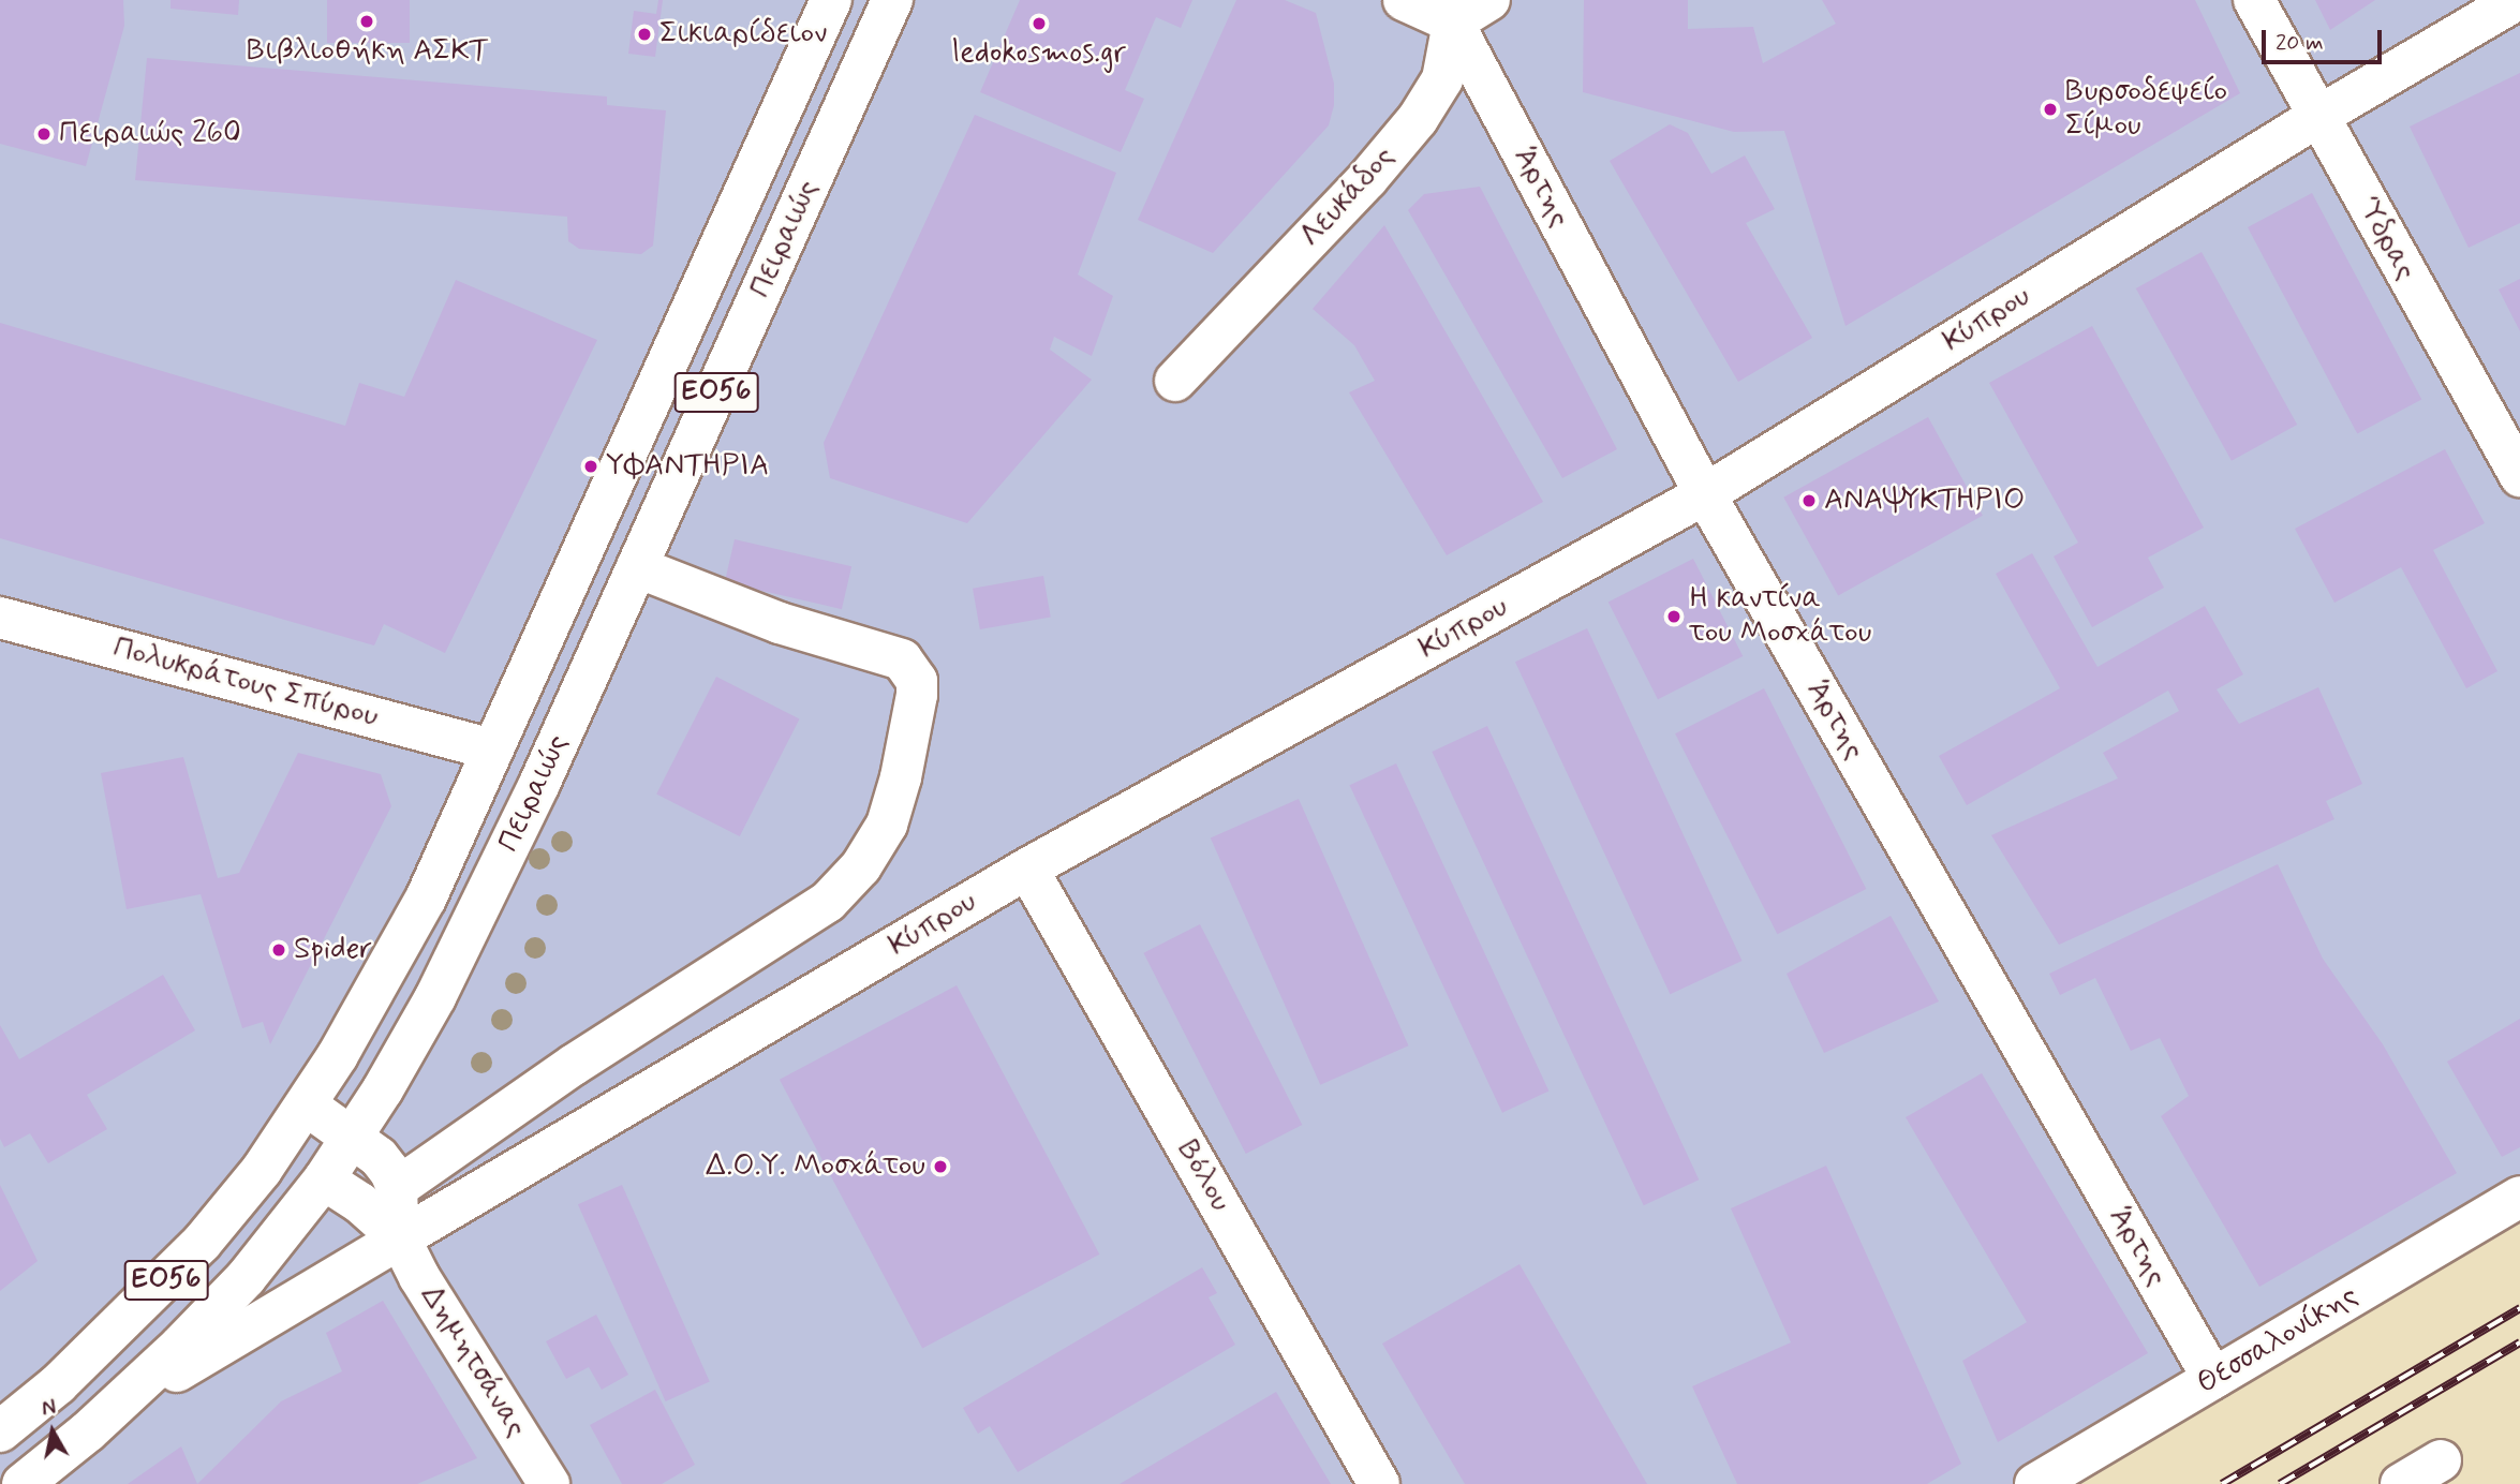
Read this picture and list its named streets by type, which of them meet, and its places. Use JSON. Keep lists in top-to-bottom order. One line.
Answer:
{"streets":{"street":["Άρτης","Λευκάδος","Πειραιώς","Ύδρας","Κύπρου","ΕΟ56","Πολυκράτους Σπύρου","Βόλου","Θεσσαλονίκης","Δημητσάνας"]},"crossings":[["Άρτης","Λευκάδος"],["Άρτης","Κύπρου"],["Άρτης","Θεσσαλονίκης"],["Πειραιώς","Κύπρου"],["Πειραιώς","Πολυκράτους Σπύρου"],["Πειραιώς","Δημητσάνας"],["Ύδρας","Κύπρου"],["Κύπρου","Βόλου"],["Κύπρου","Δημητσάνας"]],"places":["Βιβλιοθήκη ΑΣΚΤ","ledokosmos.gr","Σικιαρίδειον","Βυρσοδεψείο Σίμου","Πειραιώς 260","ΥΦΑΝΤΗΡΙΑ","ΑΝΑΨΥΚΤΗΡΙΟ","Η καντίνα του Μοσχάτου","Spider","Δ.Ο.Υ. Μοσχάτου"],"scale_bar":"20 m","north":"top"}
